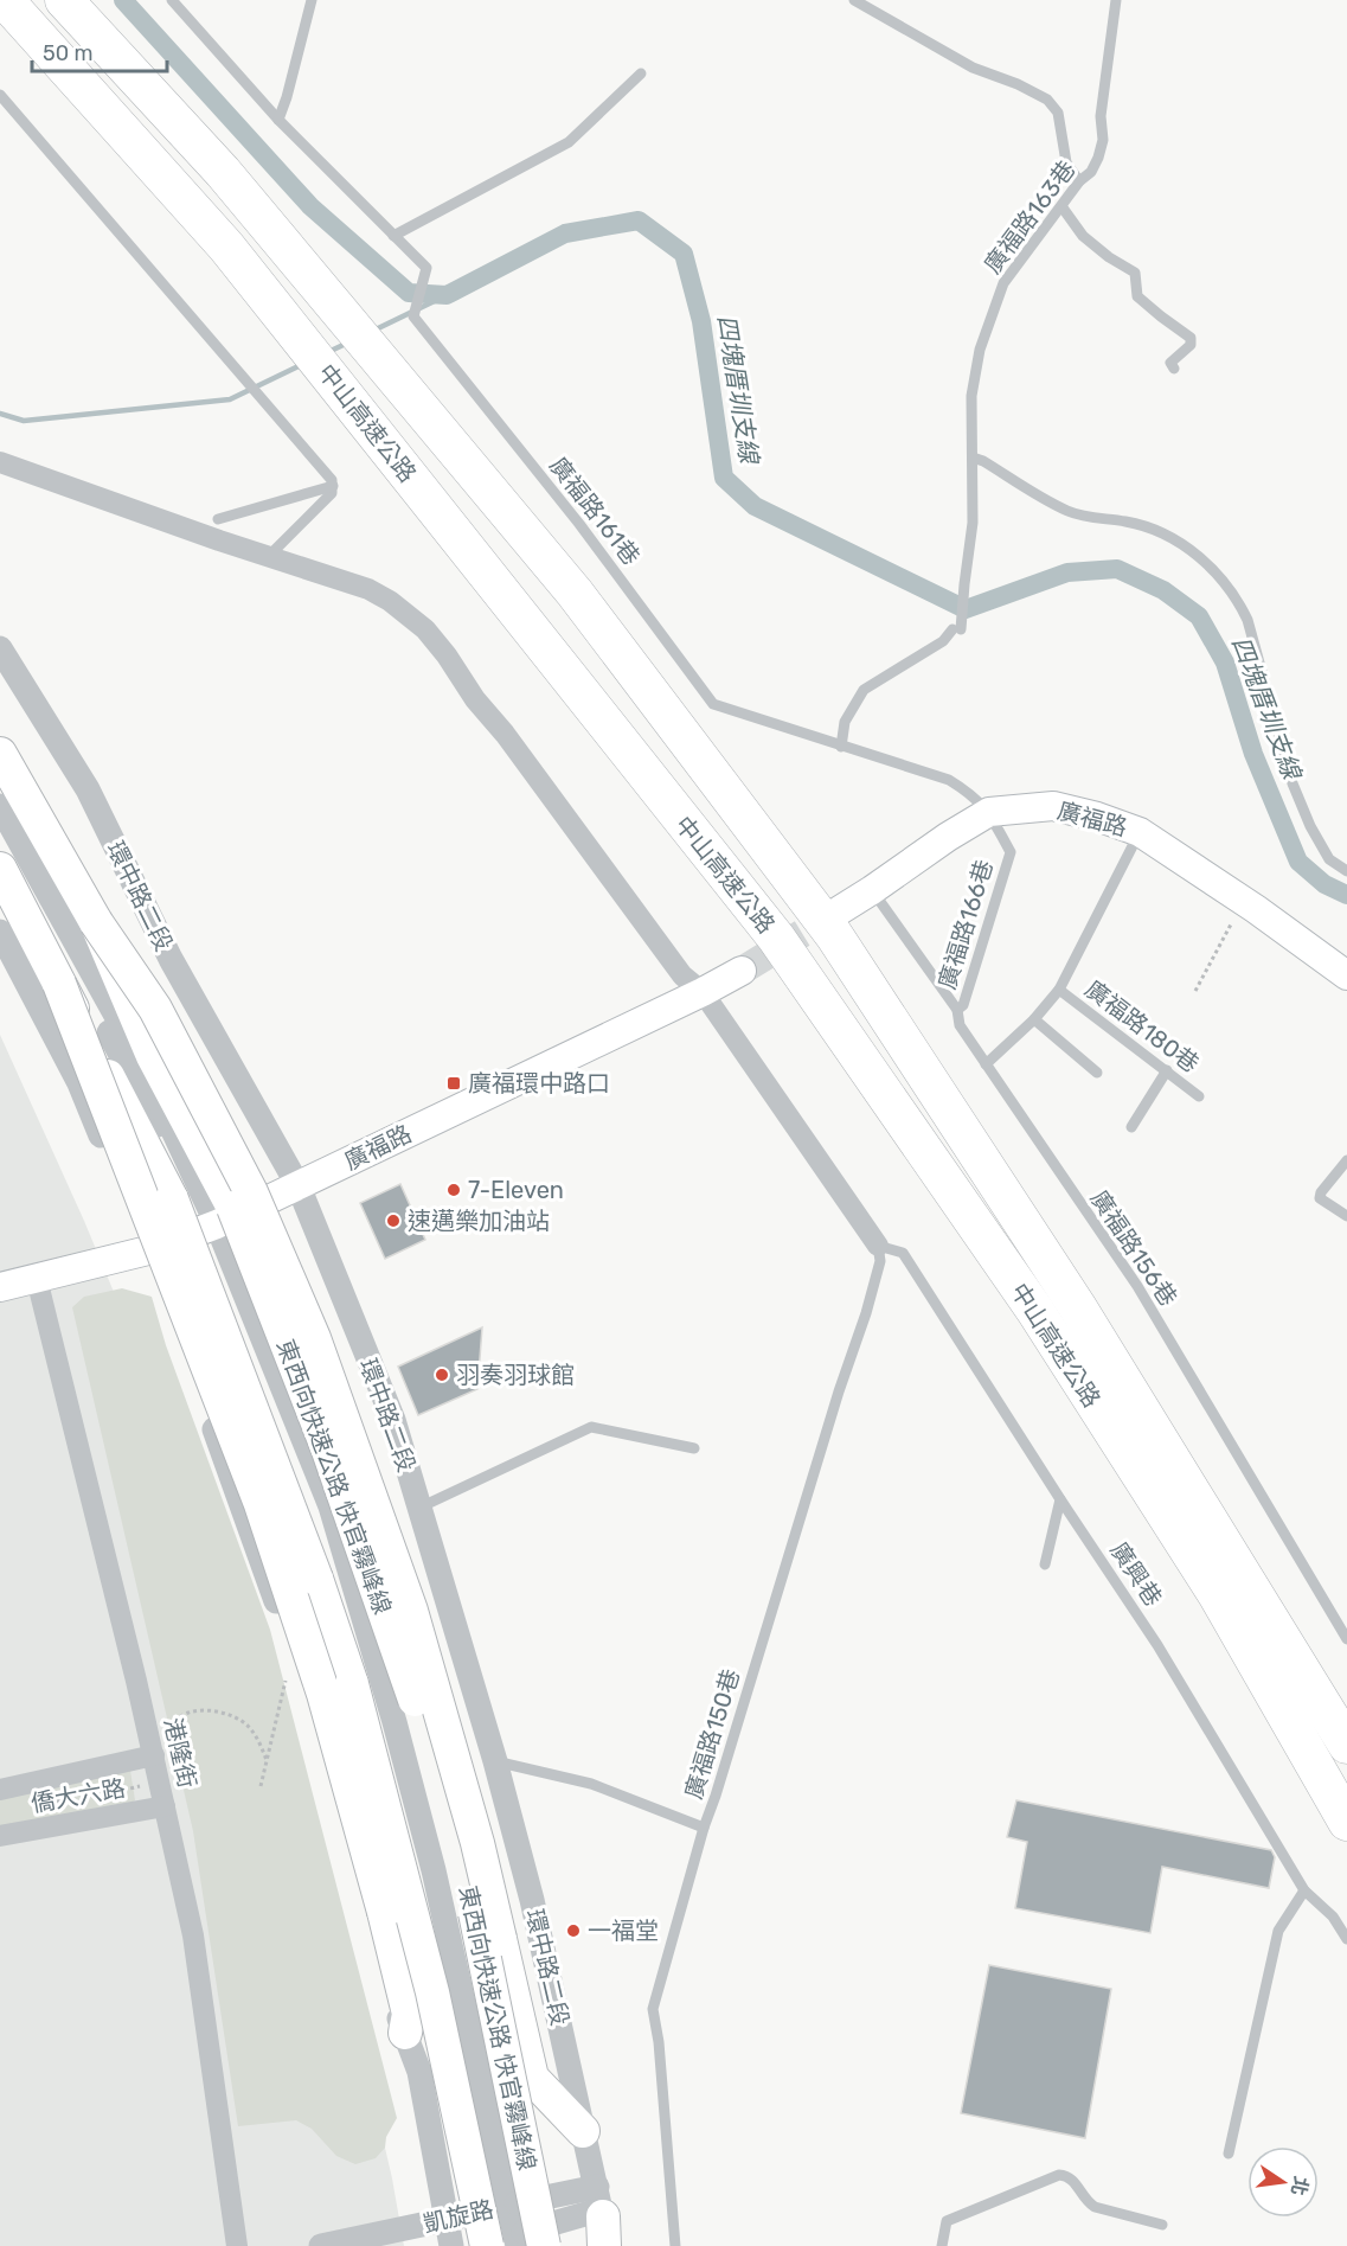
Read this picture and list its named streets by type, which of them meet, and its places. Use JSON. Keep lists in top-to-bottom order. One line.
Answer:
{"streets":{"highway":["中山高速公路","東西向快速公路 快官霧峰線"],"main road":["廣福路"],"street":["環中路二段","港隆街","僑大六路","凱旋路"],"lane":["廣福路163巷","廣福路161巷","廣福路166巷","廣福路180巷","廣福路156巷","廣興巷","廣福路150巷"]},"crossings":[["廣福路163巷","廣福路161巷"],["廣福路161巷","廣福路"],["廣福路161巷","廣福路166巷"],["廣福路","環中路二段"],["廣福路","廣福路166巷"],["廣福路","廣福路180巷"],["廣福路","廣福路156巷"],["廣福路","港隆街"],["環中路二段","凱旋路"],["廣福路166巷","廣福路156巷"],["廣福路180巷","廣福路156巷"],["東西向快速公路 快官霧峰線","凱旋路"],["廣興巷","廣福路150巷"],["港隆街","僑大六路"]],"water":["四塊厝圳支線"],"places":{"transit":["廣福環中路口"],"other":["7-Eleven","速邁樂加油站","羽奏羽球館","一福堂"]},"scale_bar":"50 m","north":"right"}
